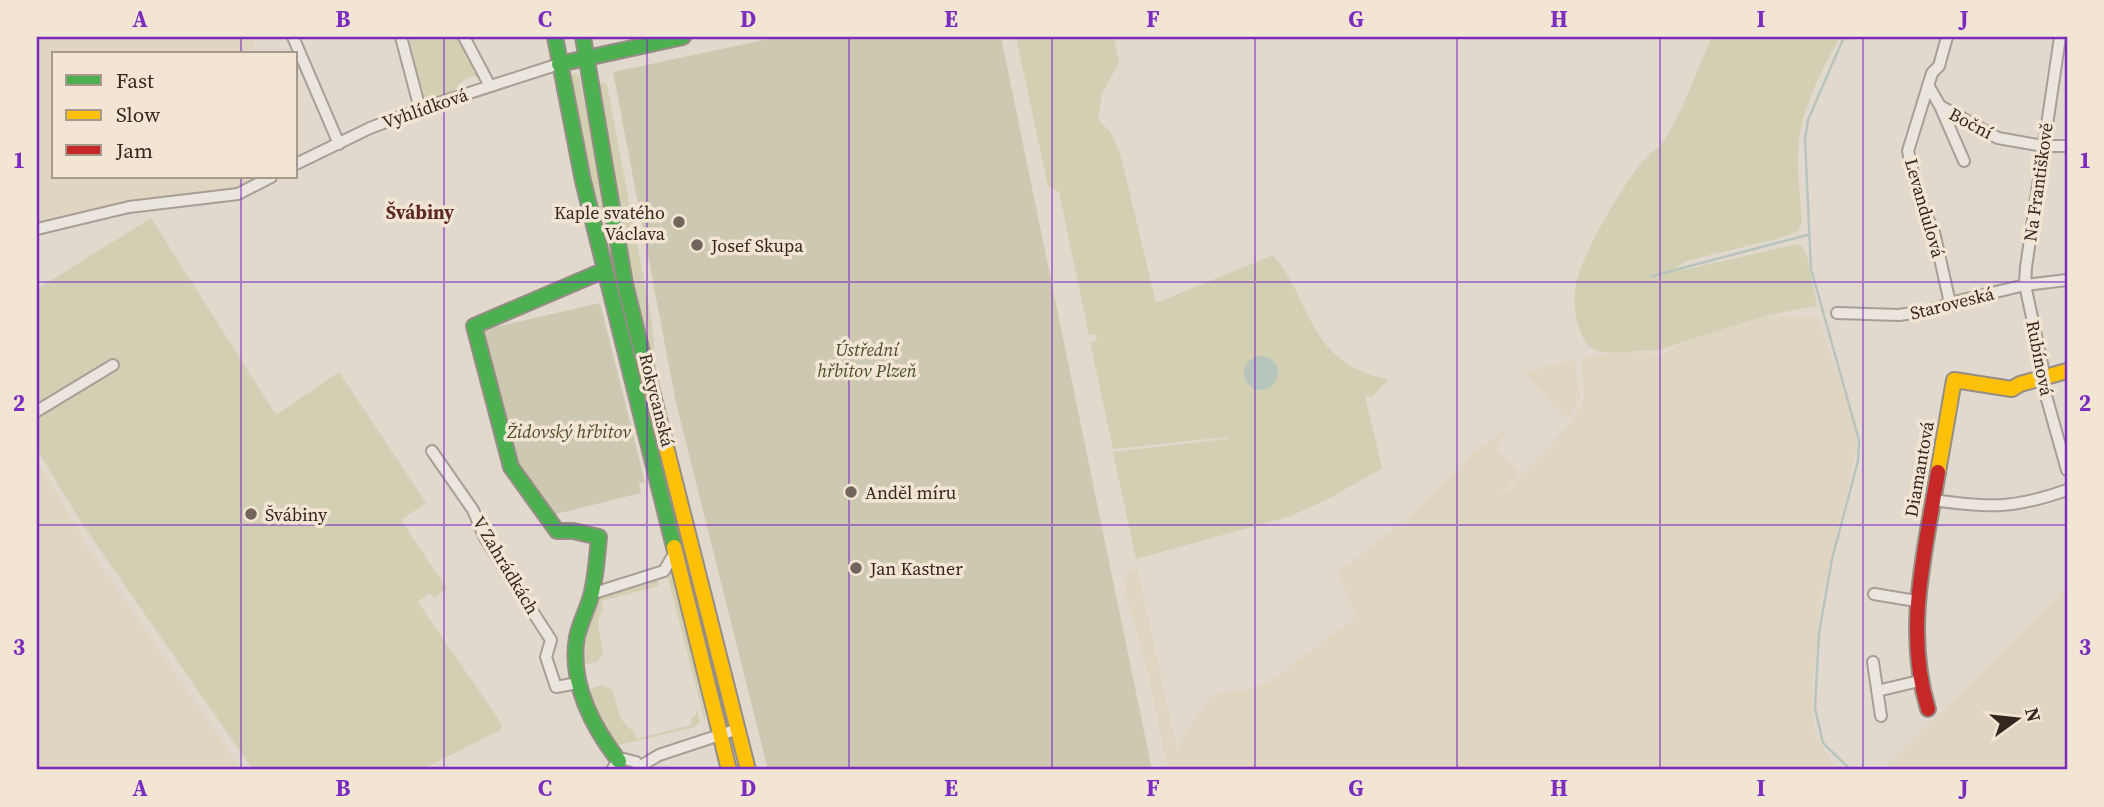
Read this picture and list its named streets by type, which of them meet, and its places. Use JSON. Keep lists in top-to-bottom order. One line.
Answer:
{"streets":{"main road":["Rokycanská","Diamantová"],"street":["Vyhlídková","Boční","Na Františkově","Levandulová","Staroveská","Rubínová","V Zahrádkách"]},"crossings":[["Vyhlídková","Rokycanská"],["Boční","Na Františkově"],["Boční","Levandulová"],["Na Františkově","Staroveská"],["Na Františkově","Rubínová"],["Levandulová","Staroveská"],["Staroveská","Rubínová"],["Rubínová","Diamantová"]],"districts":["Švábiny"],"parks":["Ústřední hřbitov Plzeň","Židovský hřbitov"],"places":["Kaple svatého Václava","Josef Skupa","Anděl míru","Švábiny","Jan Kastner"],"legend":["Fast","Slow","Jam"],"north":"right","grid":{"columns":["A","B","C","D","E","F","G","H","I","J"],"rows":["1","2","3"]}}
